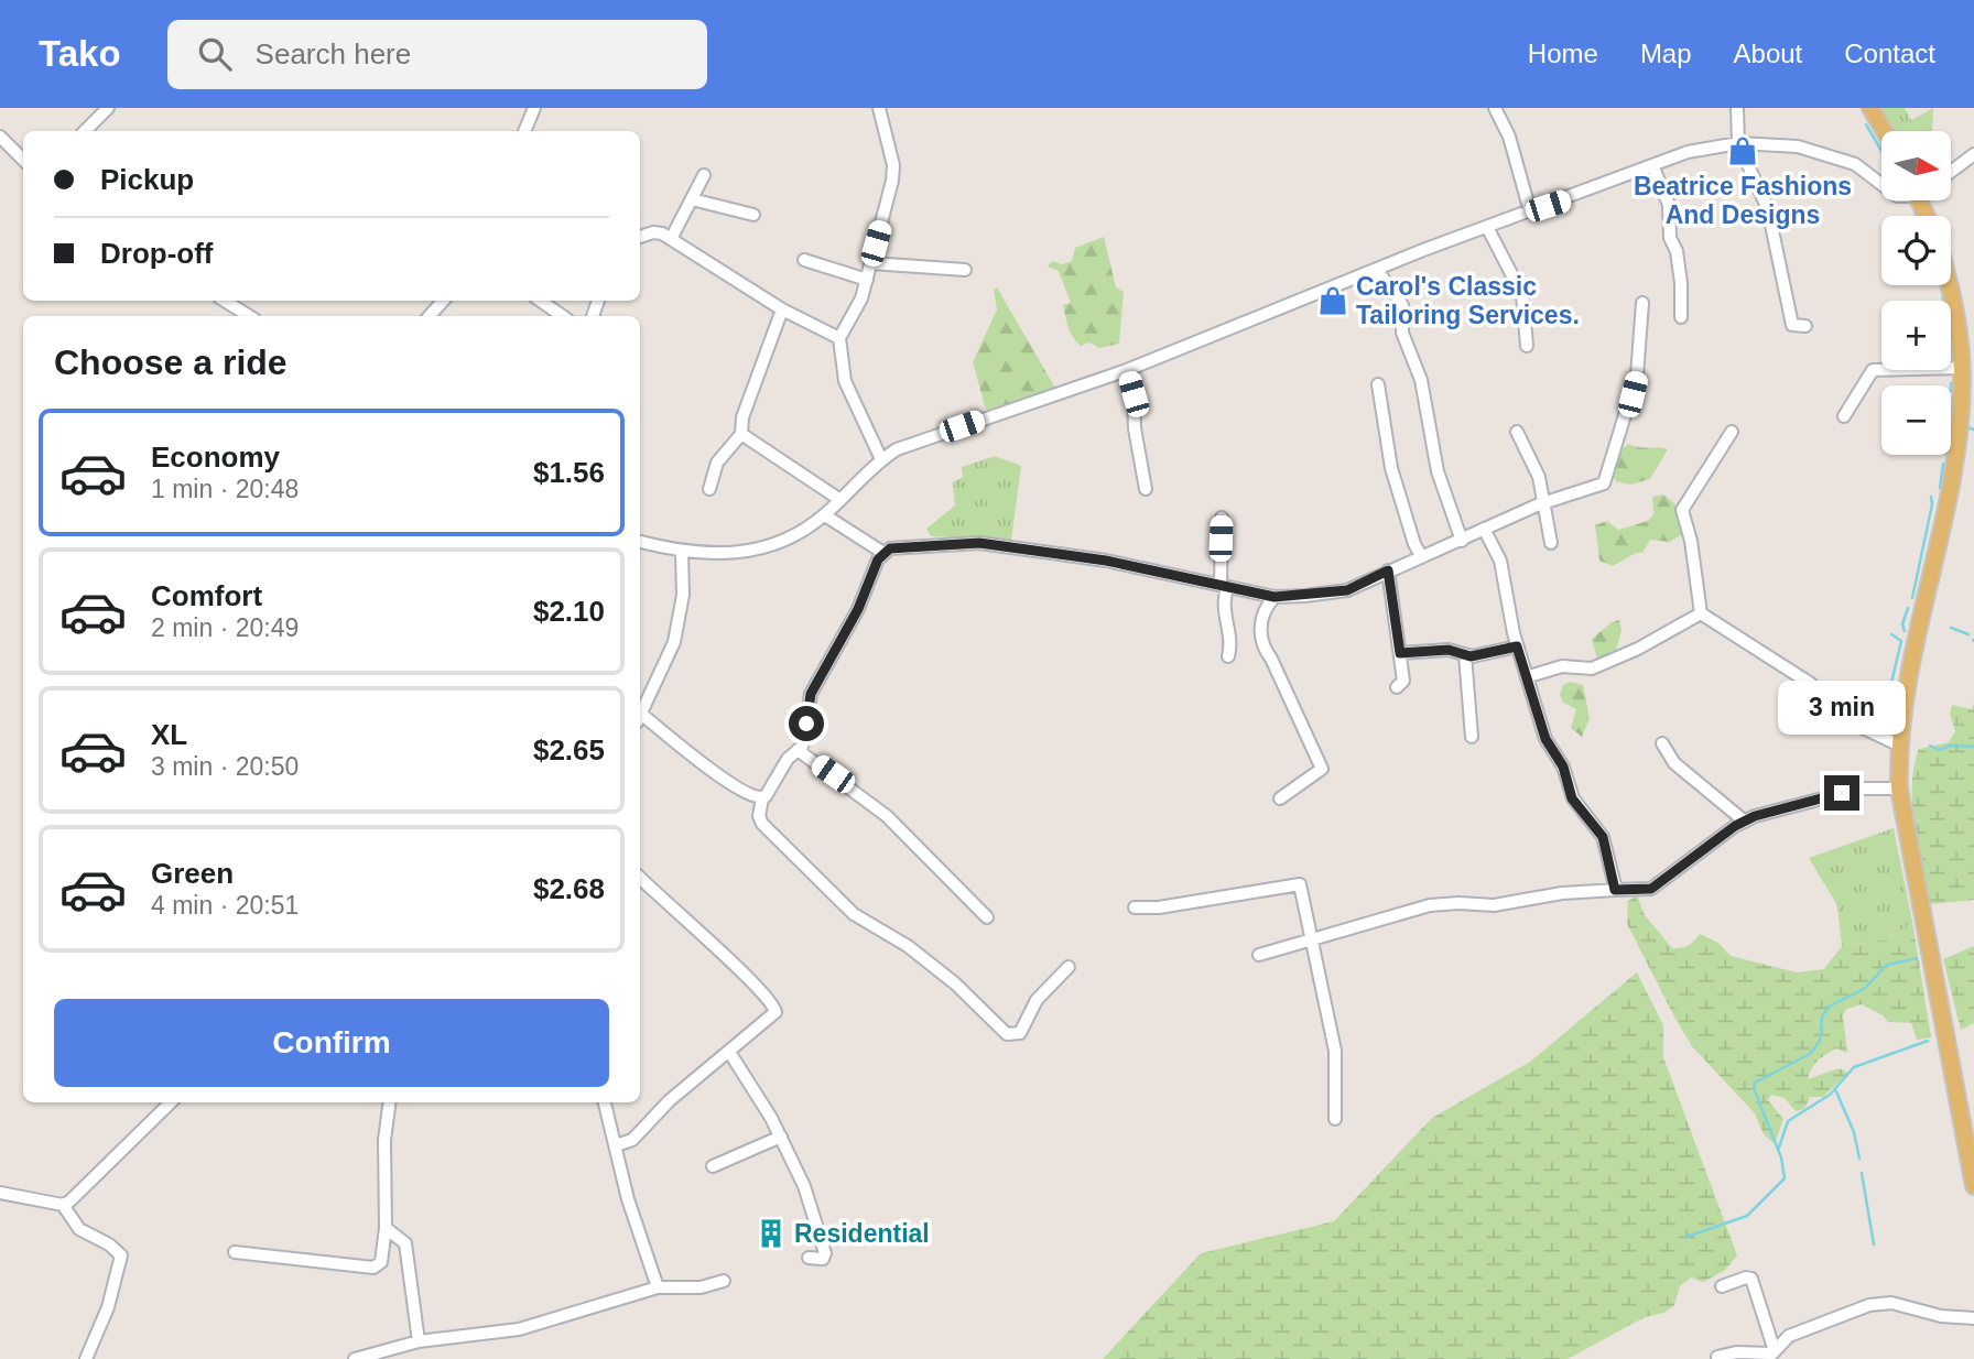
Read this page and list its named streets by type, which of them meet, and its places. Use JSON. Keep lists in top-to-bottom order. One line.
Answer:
{"places":{"shop":["Beatrice Fashions And Designs","Carol's Classic Tailoring Services."],"building":["Residential"]},"north":"right","page":{"header":"Tako","search":"Search here","nav":["Home","Map","About","Contact"],"map_buttons":["+","−"],"banner":["Pickup","Drop-off"],"heading":"Choose a ride","list":[{"name":"Economy","note":"1 min · 20:48","value":"$1.56"},{"name":"Comfort","note":"2 min · 20:49","value":"$2.10"},{"name":"XL","note":"3 min · 20:50","value":"$2.65"},{"name":"Green","note":"4 min · 20:51","value":"$2.68"}],"bubble":"3 min","buttons":"Confirm"}}
